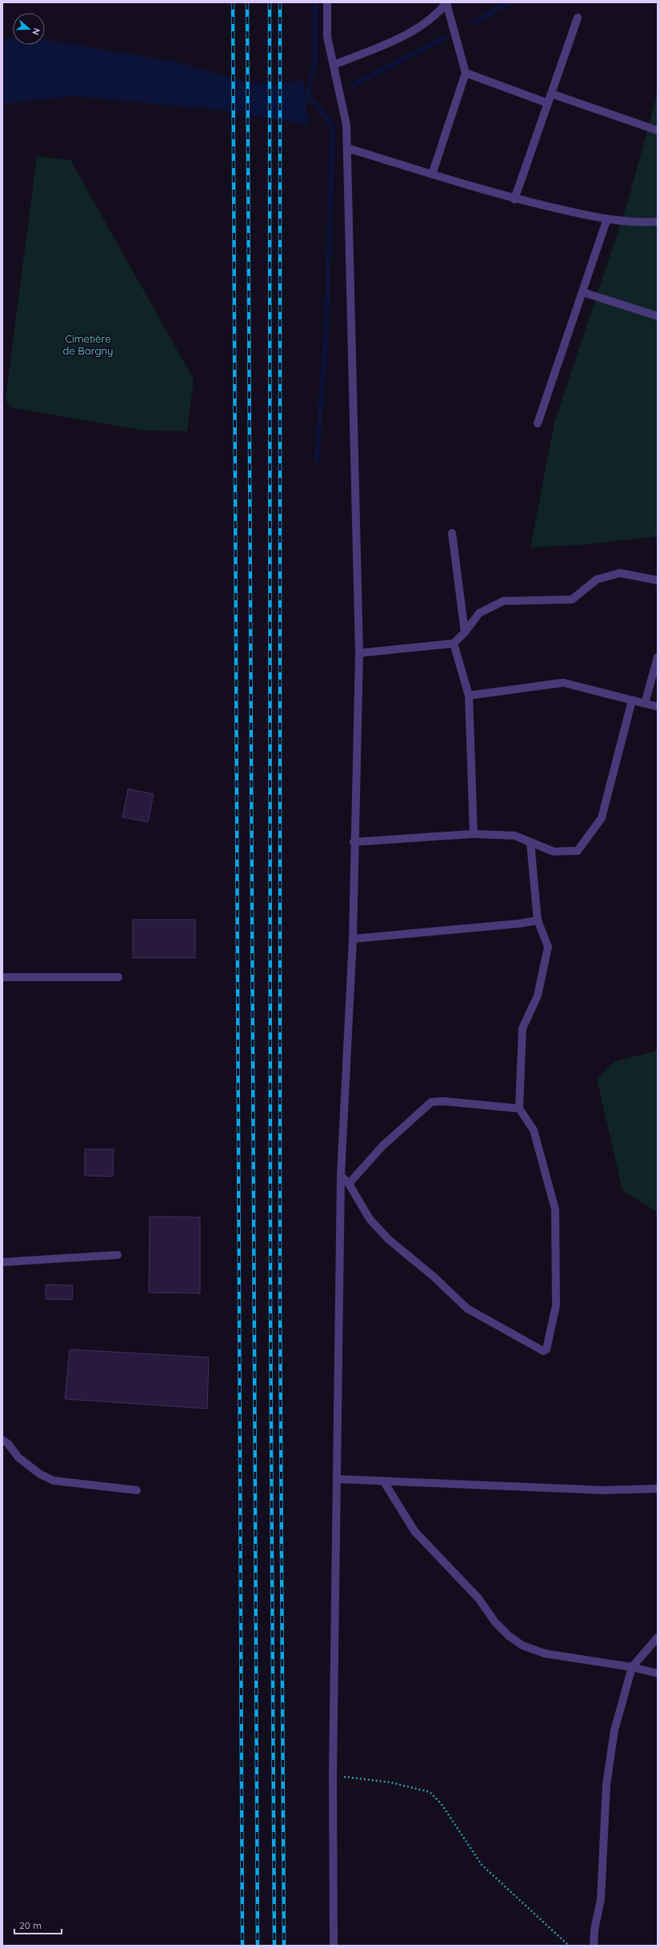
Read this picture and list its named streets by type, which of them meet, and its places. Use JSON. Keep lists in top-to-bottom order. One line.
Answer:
{"parks":["Cimetière de Bargny"],"scale_bar":"20 m","north":"right"}
